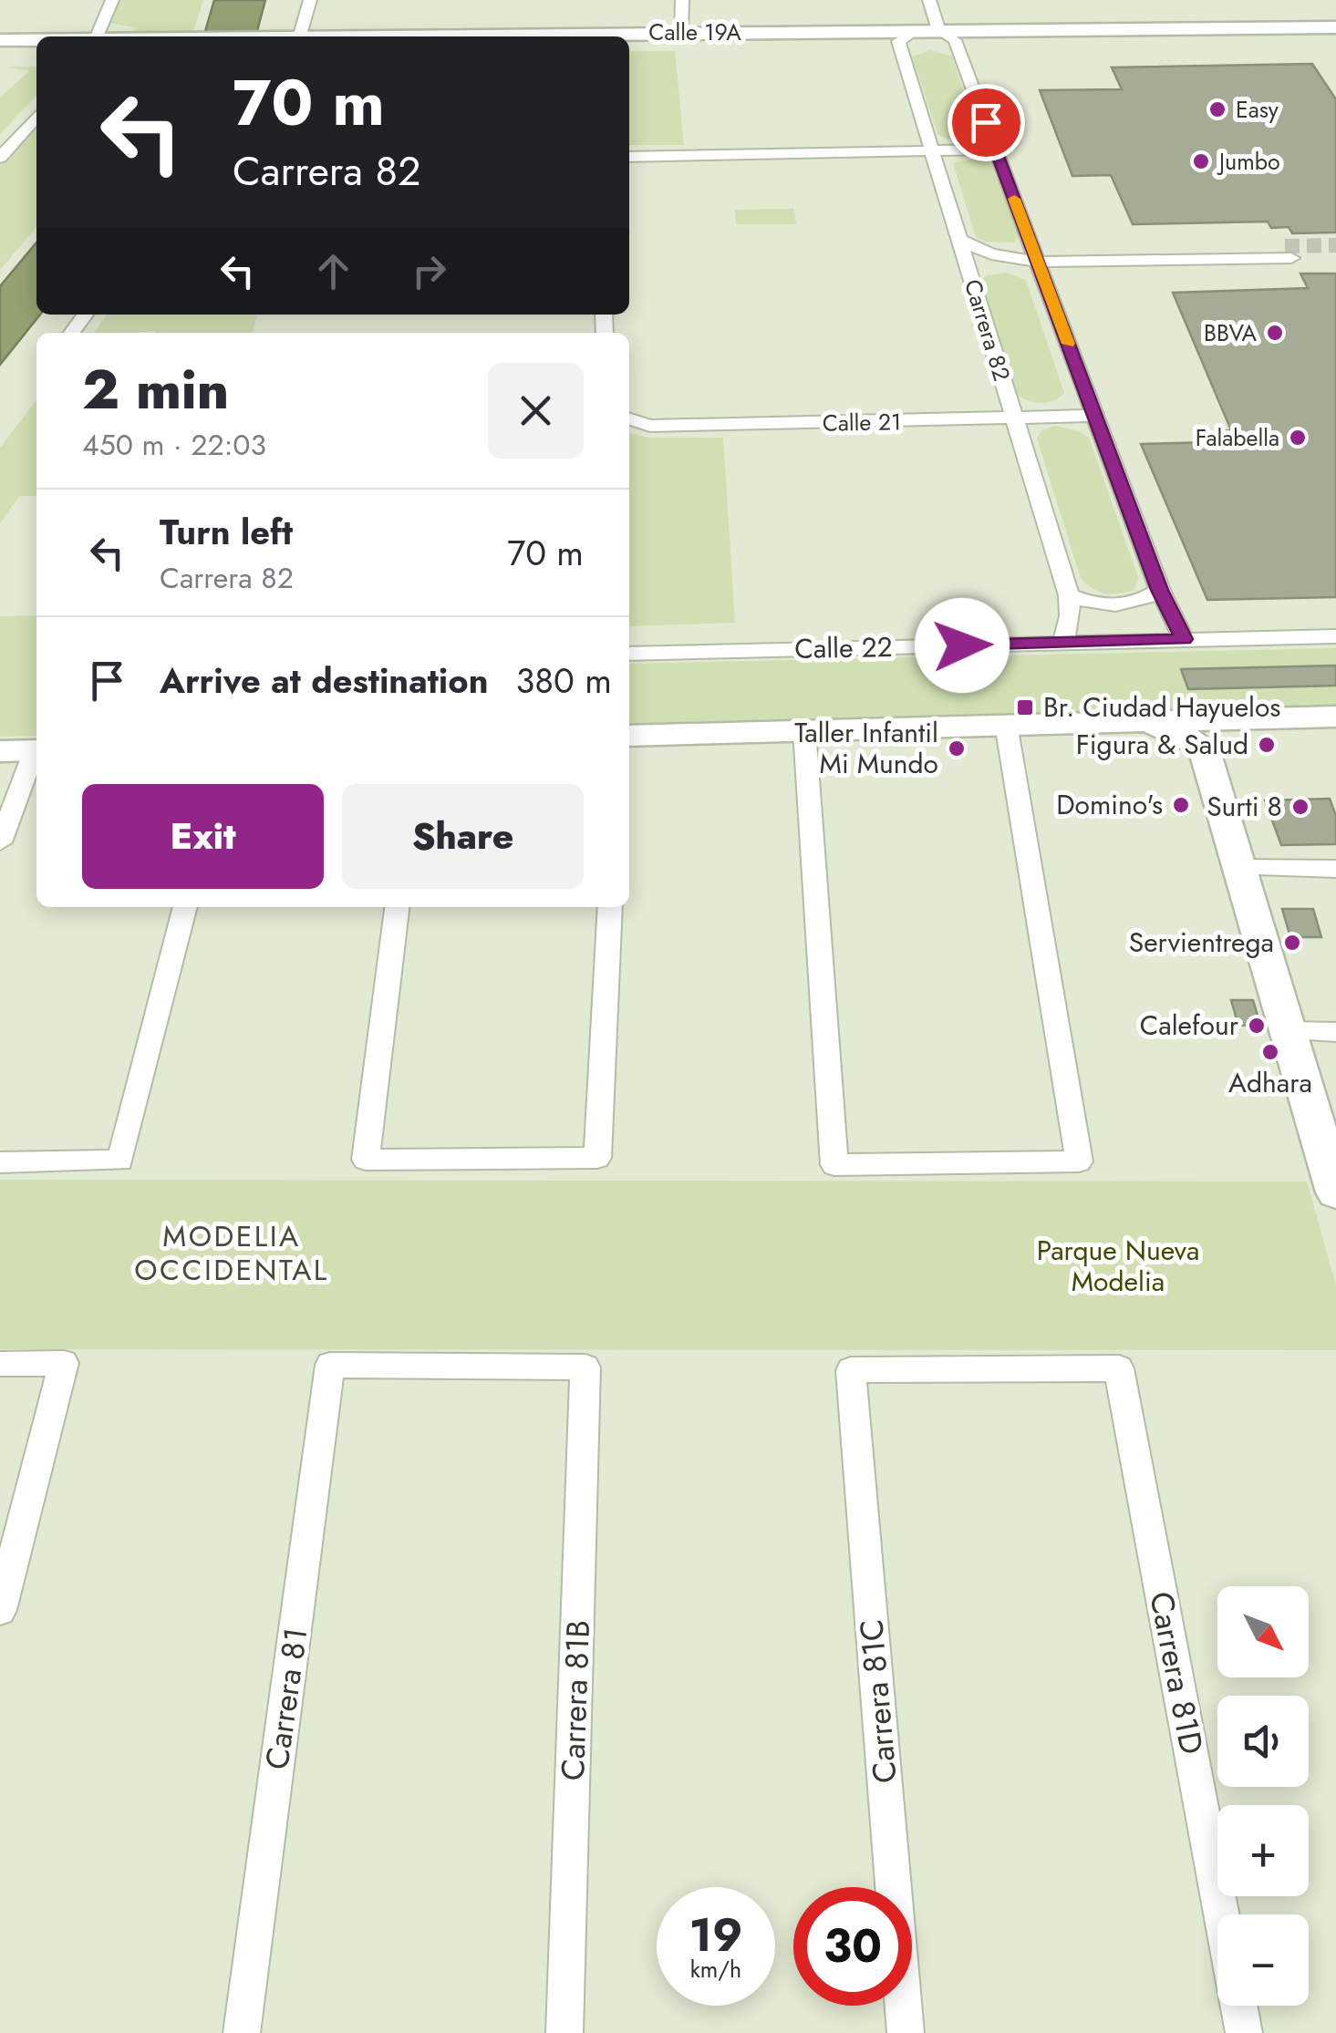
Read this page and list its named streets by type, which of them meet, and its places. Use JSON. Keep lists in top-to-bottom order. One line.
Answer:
{"streets":{"street":["Calle 19A","Carrera 82","Calle 21","Calle 22","Carrera 81D","Carrera 81","Carrera 81B","Carrera 81C"]},"crossings":[["Calle 19A","Carrera 82"],["Carrera 82","Calle 21"],["Carrera 82","Calle 22"],["Carrera 81D","Carrera 81C"],["Carrera 81","Carrera 81B"]],"districts":["MODELIA OCCIDENTAL"],"parks":["Parque Nueva Modelia"],"places":{"other":["Easy","Jumbo","BBVA","Falabella","Figura & Salud","Taller Infantil Mi Mundo","Domino's","Surti 8","Servientrega","Calefour","Adhara"],"transit":["Br. Ciudad Hayuelos"]},"north":"bottom right","page":{"turn":["70 m","Carrera 82"],"heading":["2 min","450 m · 22:03"],"list":[{"name":"Turn left","note":"Carrera 82","value":"70 m"},{"name":"Arrive at destination","value":"380 m"}],"buttons":["Exit","Share"],"map_buttons":["+","−"],"speed":"19 km/h","limit":"30"}}
